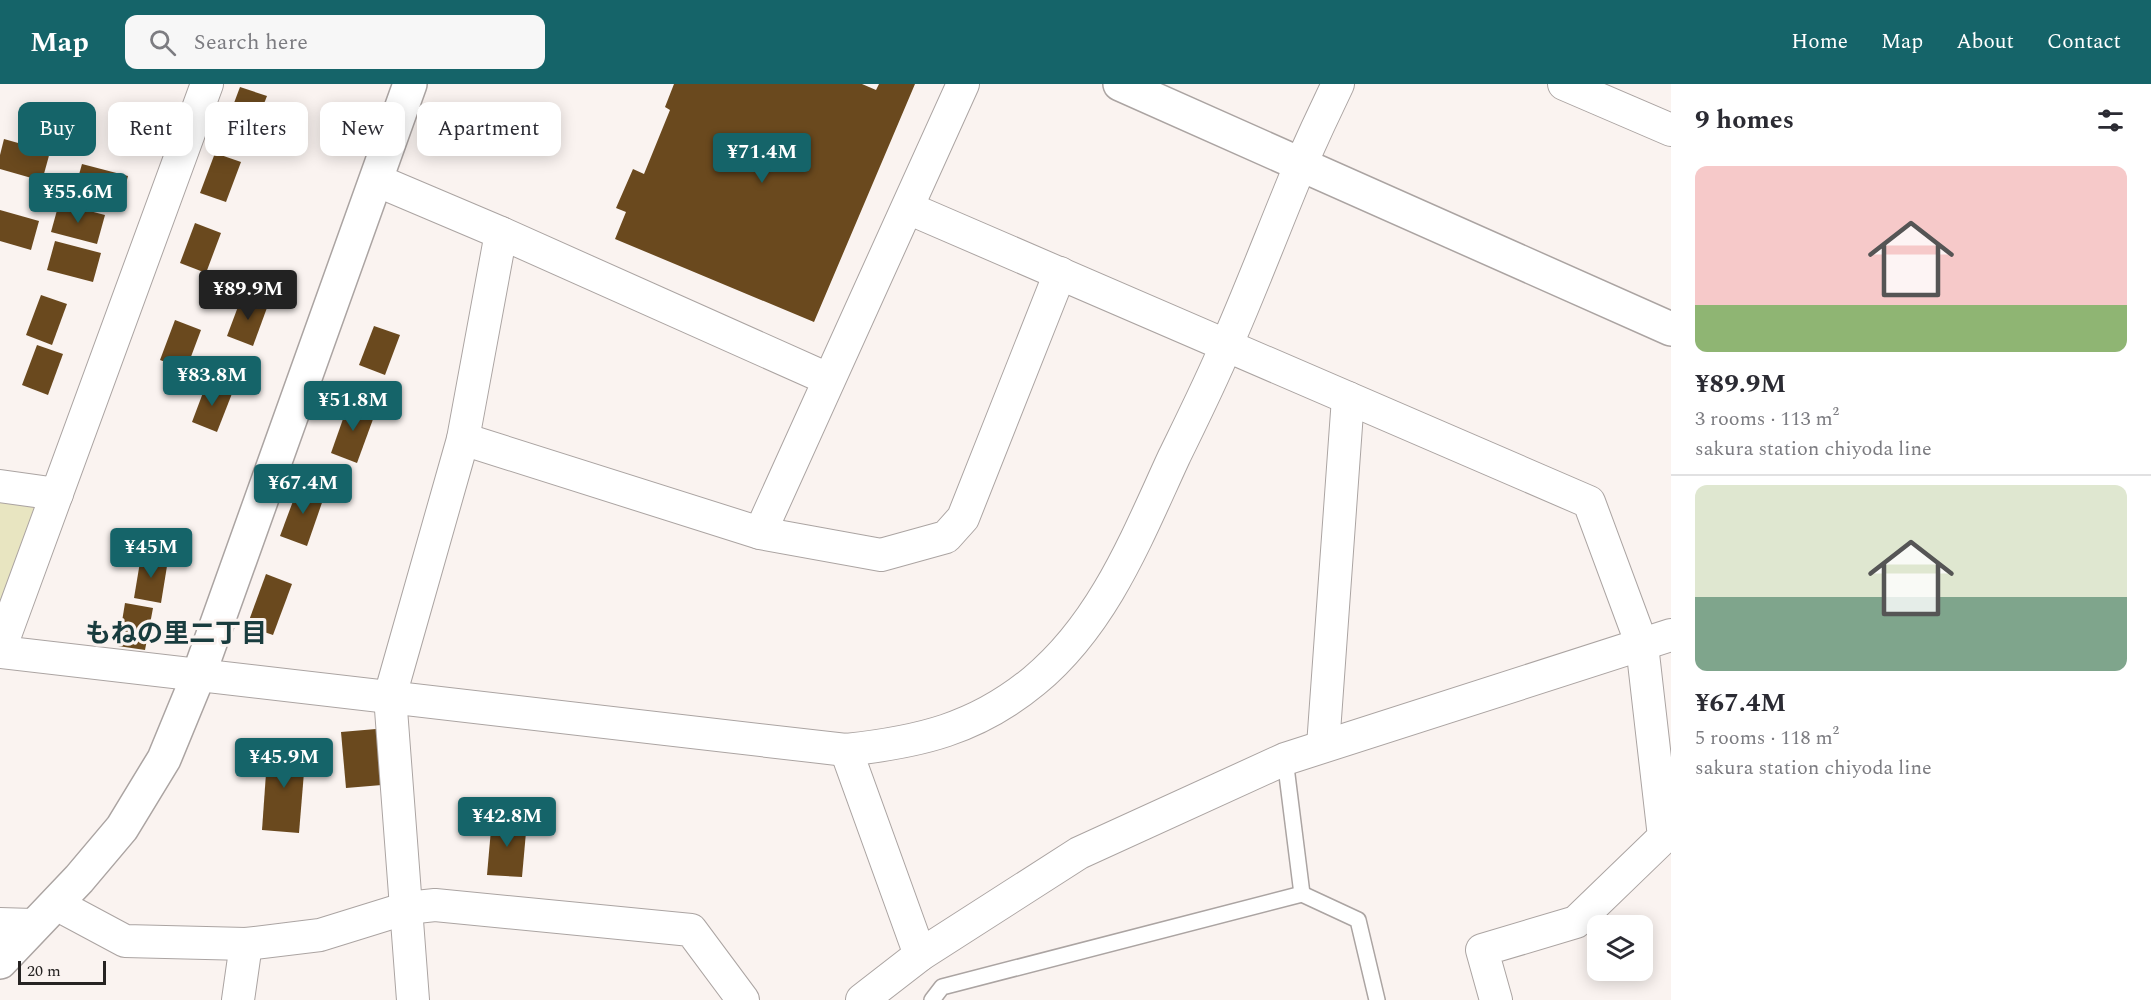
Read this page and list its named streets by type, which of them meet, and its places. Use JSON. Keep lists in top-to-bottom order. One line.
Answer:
{"districts":["もねの里二丁目"],"scale_bar":"20 m","page":{"header":"Map","search":"Search here","nav":["Home","Map","About","Contact"],"heading":"9 homes","chip":["Buy","Rent","Filters","New","Apartment"],"price":["¥71.4M","¥55.6M","¥89.9M","¥83.8M","¥51.8M","¥67.4M","¥45M","¥45.9M","¥42.8M"],"list":[{"name":"¥89.9M","note":"3 rooms · 113 m² · sakura station chiyoda line"},{"name":"¥67.4M","note":"5 rooms · 118 m² · sakura station chiyoda line"}],"scale":"20 m"}}
